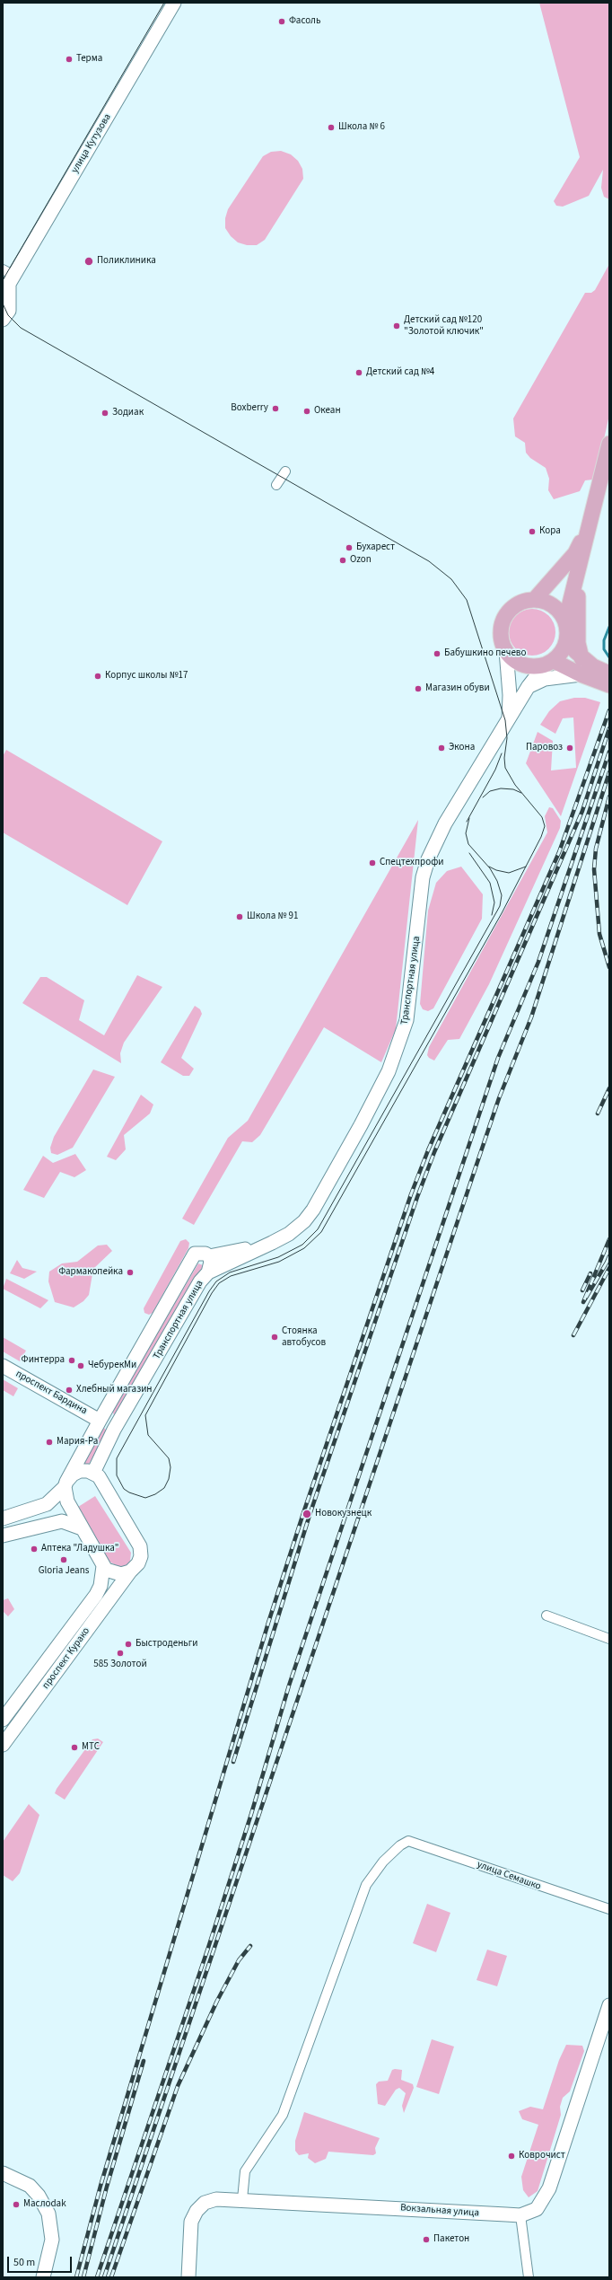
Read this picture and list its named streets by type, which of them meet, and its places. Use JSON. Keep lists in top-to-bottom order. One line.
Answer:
{"streets":{"main road":["улица Кутузова","Транспортная улица","проспект Бардина","проспект Курако","Вокзальная улица"],"street":["улица Семашко"]},"crossings":[["Транспортная улица","проспект Бардина"],["Транспортная улица","проспект Курако"],["улица Семашко","Вокзальная улица"]],"places":["Фасоль","Терма","Школа № 6","Поликлиника","Детский сад №120 \"Золотой ключик\"","Детский сад №4","Boxberry","Океан","Зодиак","Кора","Бухарест","Ozon","Бабушкино печево","Корпус школы №17","Магазин обуви","Экона","Паровоз","Спецтехпрофи","Школа № 91","Фармакопейка","Стоянка автобусов","Финтерра","ЧебурекМи","Хлебный магазин","Мария-Ра","Новокузнецк","Аптека \"Ладушка\"","Gloria Jeans","Быстроденьги","585 Золотой","МТС","Коврочист","Mаслоdak","Пакетон"],"scale_bar":"50 m"}
